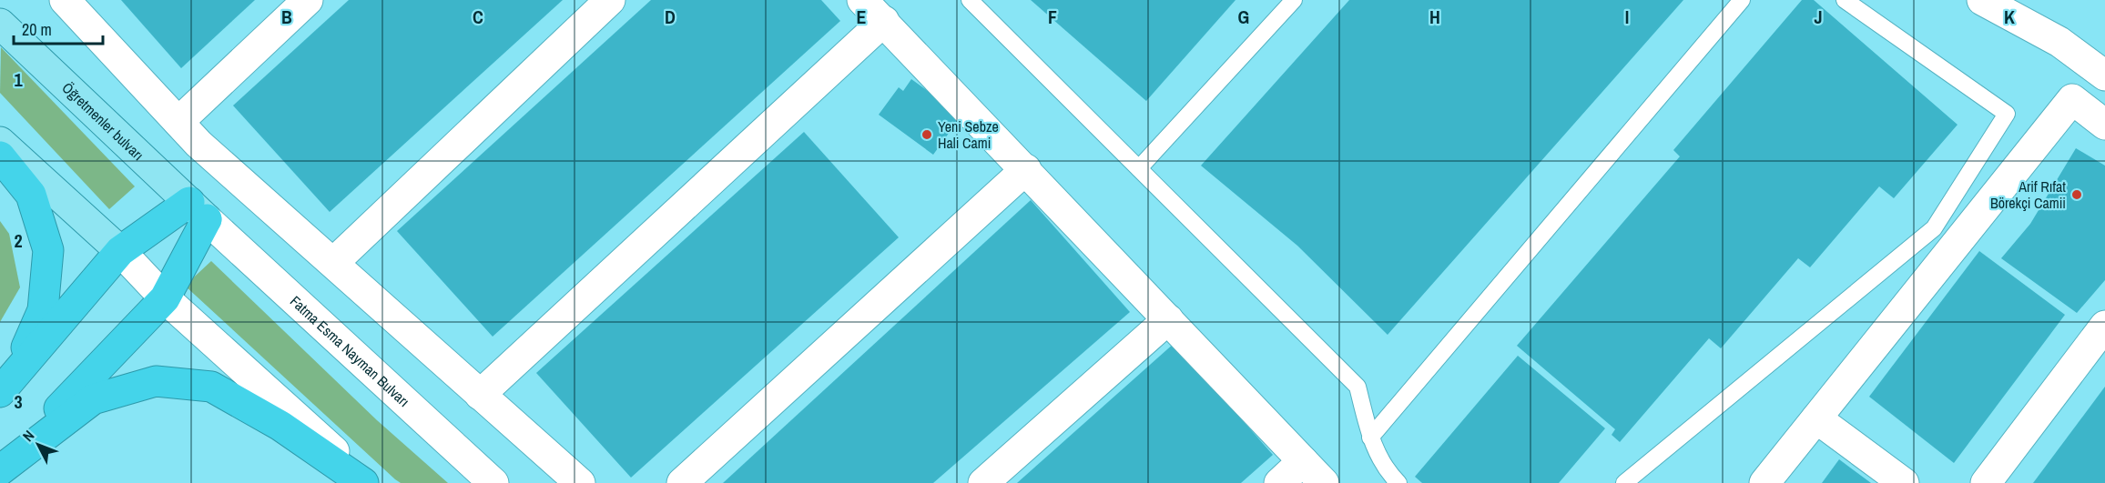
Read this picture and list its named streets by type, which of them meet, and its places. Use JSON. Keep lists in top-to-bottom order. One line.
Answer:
{"streets":{"main road":["Öğretmenler bulvarı"],"street":["Fatma Esma Nayman Bulvarı"]},"crossings":[["Öğretmenler bulvarı","Fatma Esma Nayman Bulvarı"]],"places":["Yeni Sebze Hali Cami","Arif Rıfat Börekçi Camii"],"scale_bar":"20 m","north":"top left","grid":{"columns":["B","C","D","E","F","G","H","I","J","K"],"rows":["1","2","3"]}}
